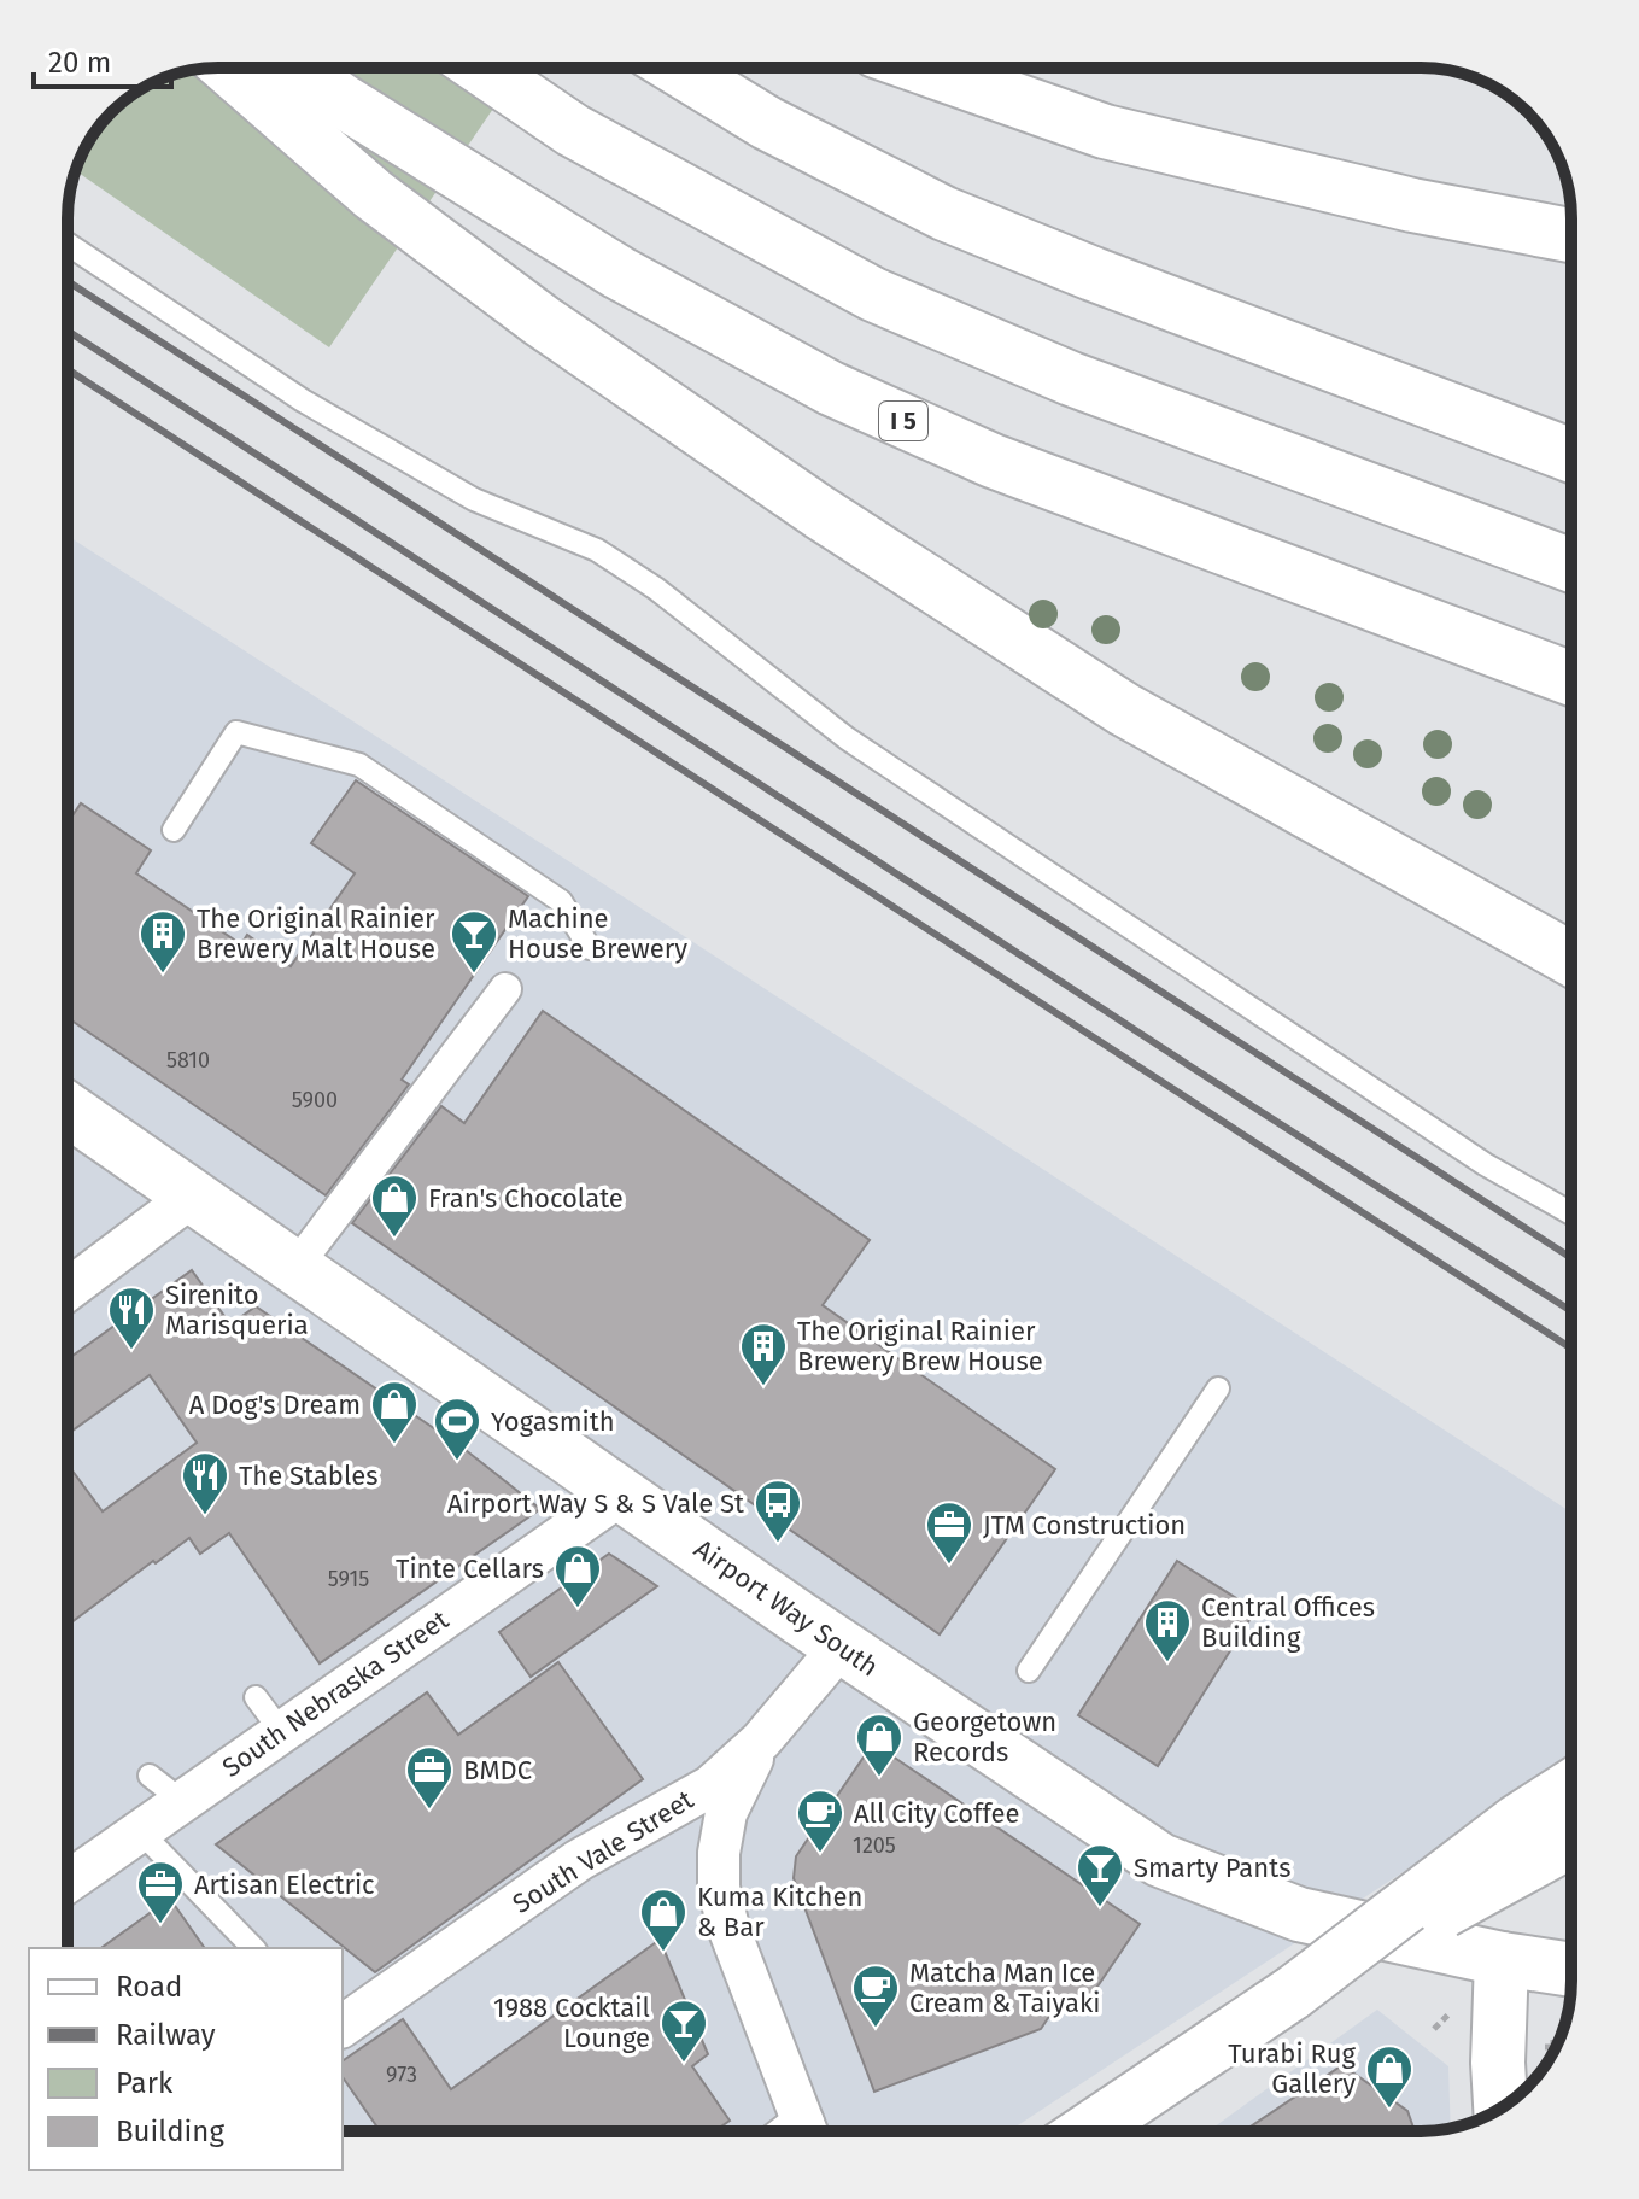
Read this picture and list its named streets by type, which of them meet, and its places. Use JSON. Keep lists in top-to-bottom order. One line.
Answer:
{"streets":{"main road":["I 5","Airport Way South"],"street":["South Nebraska Street","South Vale Street"]},"crossings":[["Airport Way South","South Nebraska Street"],["Airport Way South","South Vale Street"]],"places":{"building":["The Original Rainier Brewery Malt House","The Original Rainier Brewery Brew House","Central Offices Building"],"bar":["Machine House Brewery","Smarty Pants","1988 Cocktail Lounge"],"shop":["Fran's Chocolate","A Dog's Dream","Tinte Cellars","Georgetown Records","Kuma Kitchen & Bar","Turabi Rug Gallery"],"restaurant":["Sirenito Marisqueria","The Stables"],"sports":["Yogasmith"],"bus stop":["Airport Way S & S Vale St"],"office":["JTM Construction","BMDC","Artisan Electric"],"cafe":["All City Coffee","Matcha Man Ice Cream & Taiyaki"]},"house_numbers":["5810","5900","5915","1205","973"],"legend":["Road","Railway","Park","Building"],"scale_bar":"20 m"}
